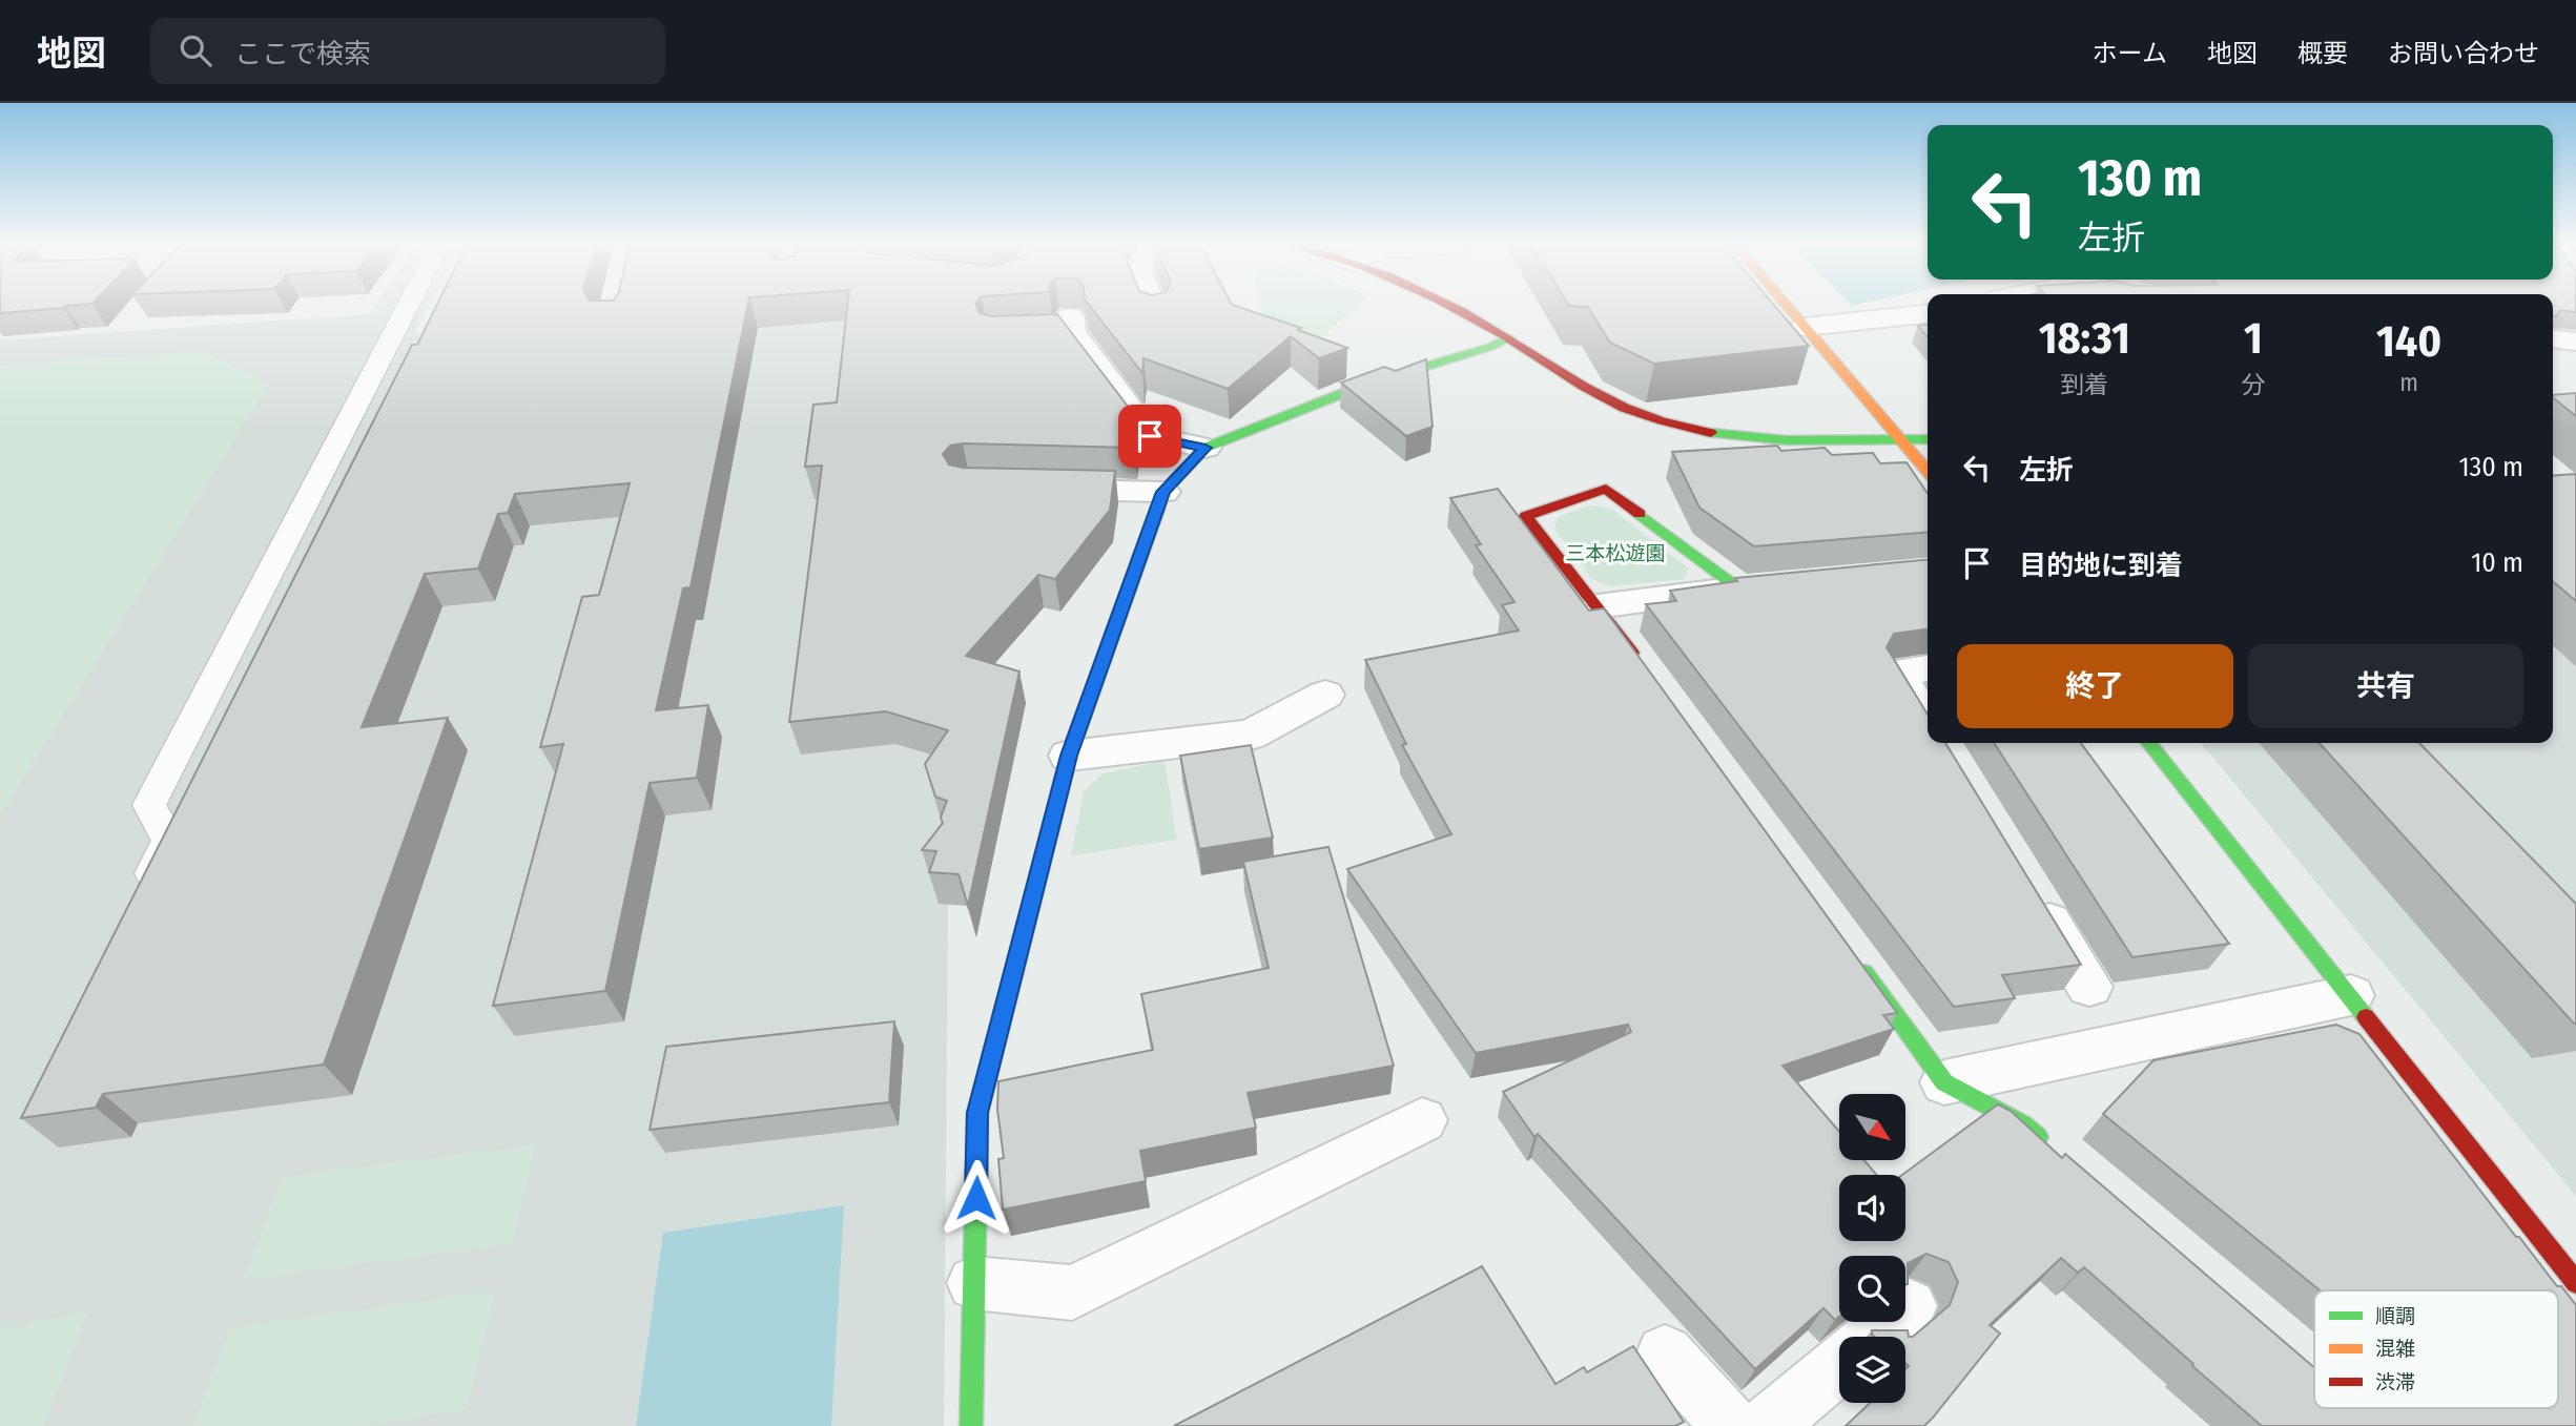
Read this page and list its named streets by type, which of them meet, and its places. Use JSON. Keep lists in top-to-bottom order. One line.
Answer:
{"parks":["三本松遊園"],"legend":["順調","混雑","渋滞"],"north":"bottom right","page":{"header":"地図","search":"ここで検索","nav":["ホーム","地図","概要","お問い合わせ"],"turn":["130 m","左折"],"eta":["18:31","到着","1","分","140","m"],"list":[{"name":"左折","value":"130 m"},{"name":"目的地に到着","value":"10 m"}],"buttons":["終了","共有"]}}
